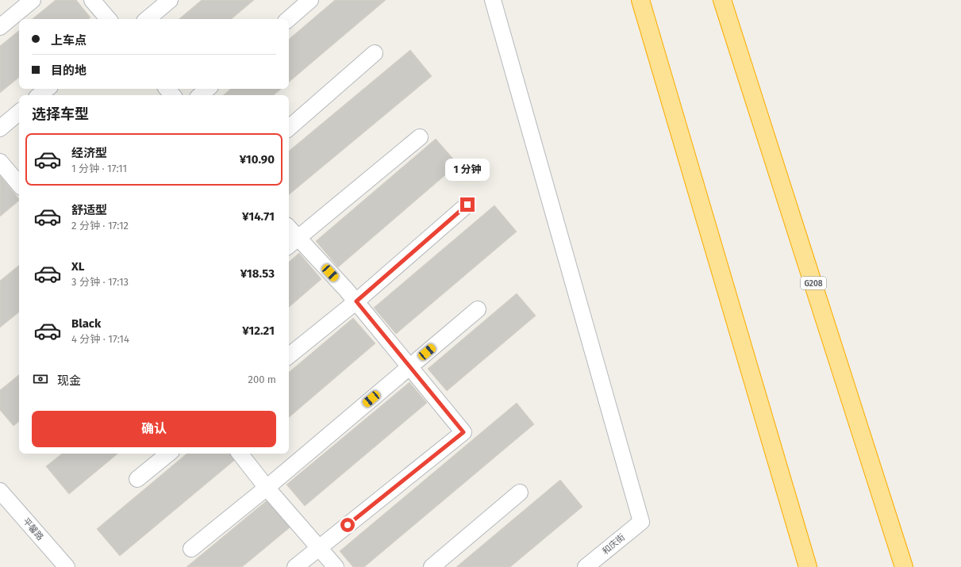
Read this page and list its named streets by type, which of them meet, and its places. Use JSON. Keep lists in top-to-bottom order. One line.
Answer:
{"streets":{"highway":["G208"],"street":["平馨路","和庆街"]},"page":{"banner":["上车点","目的地"],"heading":"选择车型","list":[{"name":"经济型","note":"1 分钟 · 17:11","value":"¥10.90"},{"name":"舒适型","note":"2 分钟 · 17:12","value":"¥14.71"},{"name":"XL","note":"3 分钟 · 17:13","value":"¥18.53"},{"name":"Black","note":"4 分钟 · 17:14","value":"¥12.21"}],"bubble":"1 分钟","pay":["现金","200 m"],"buttons":"确认"}}
